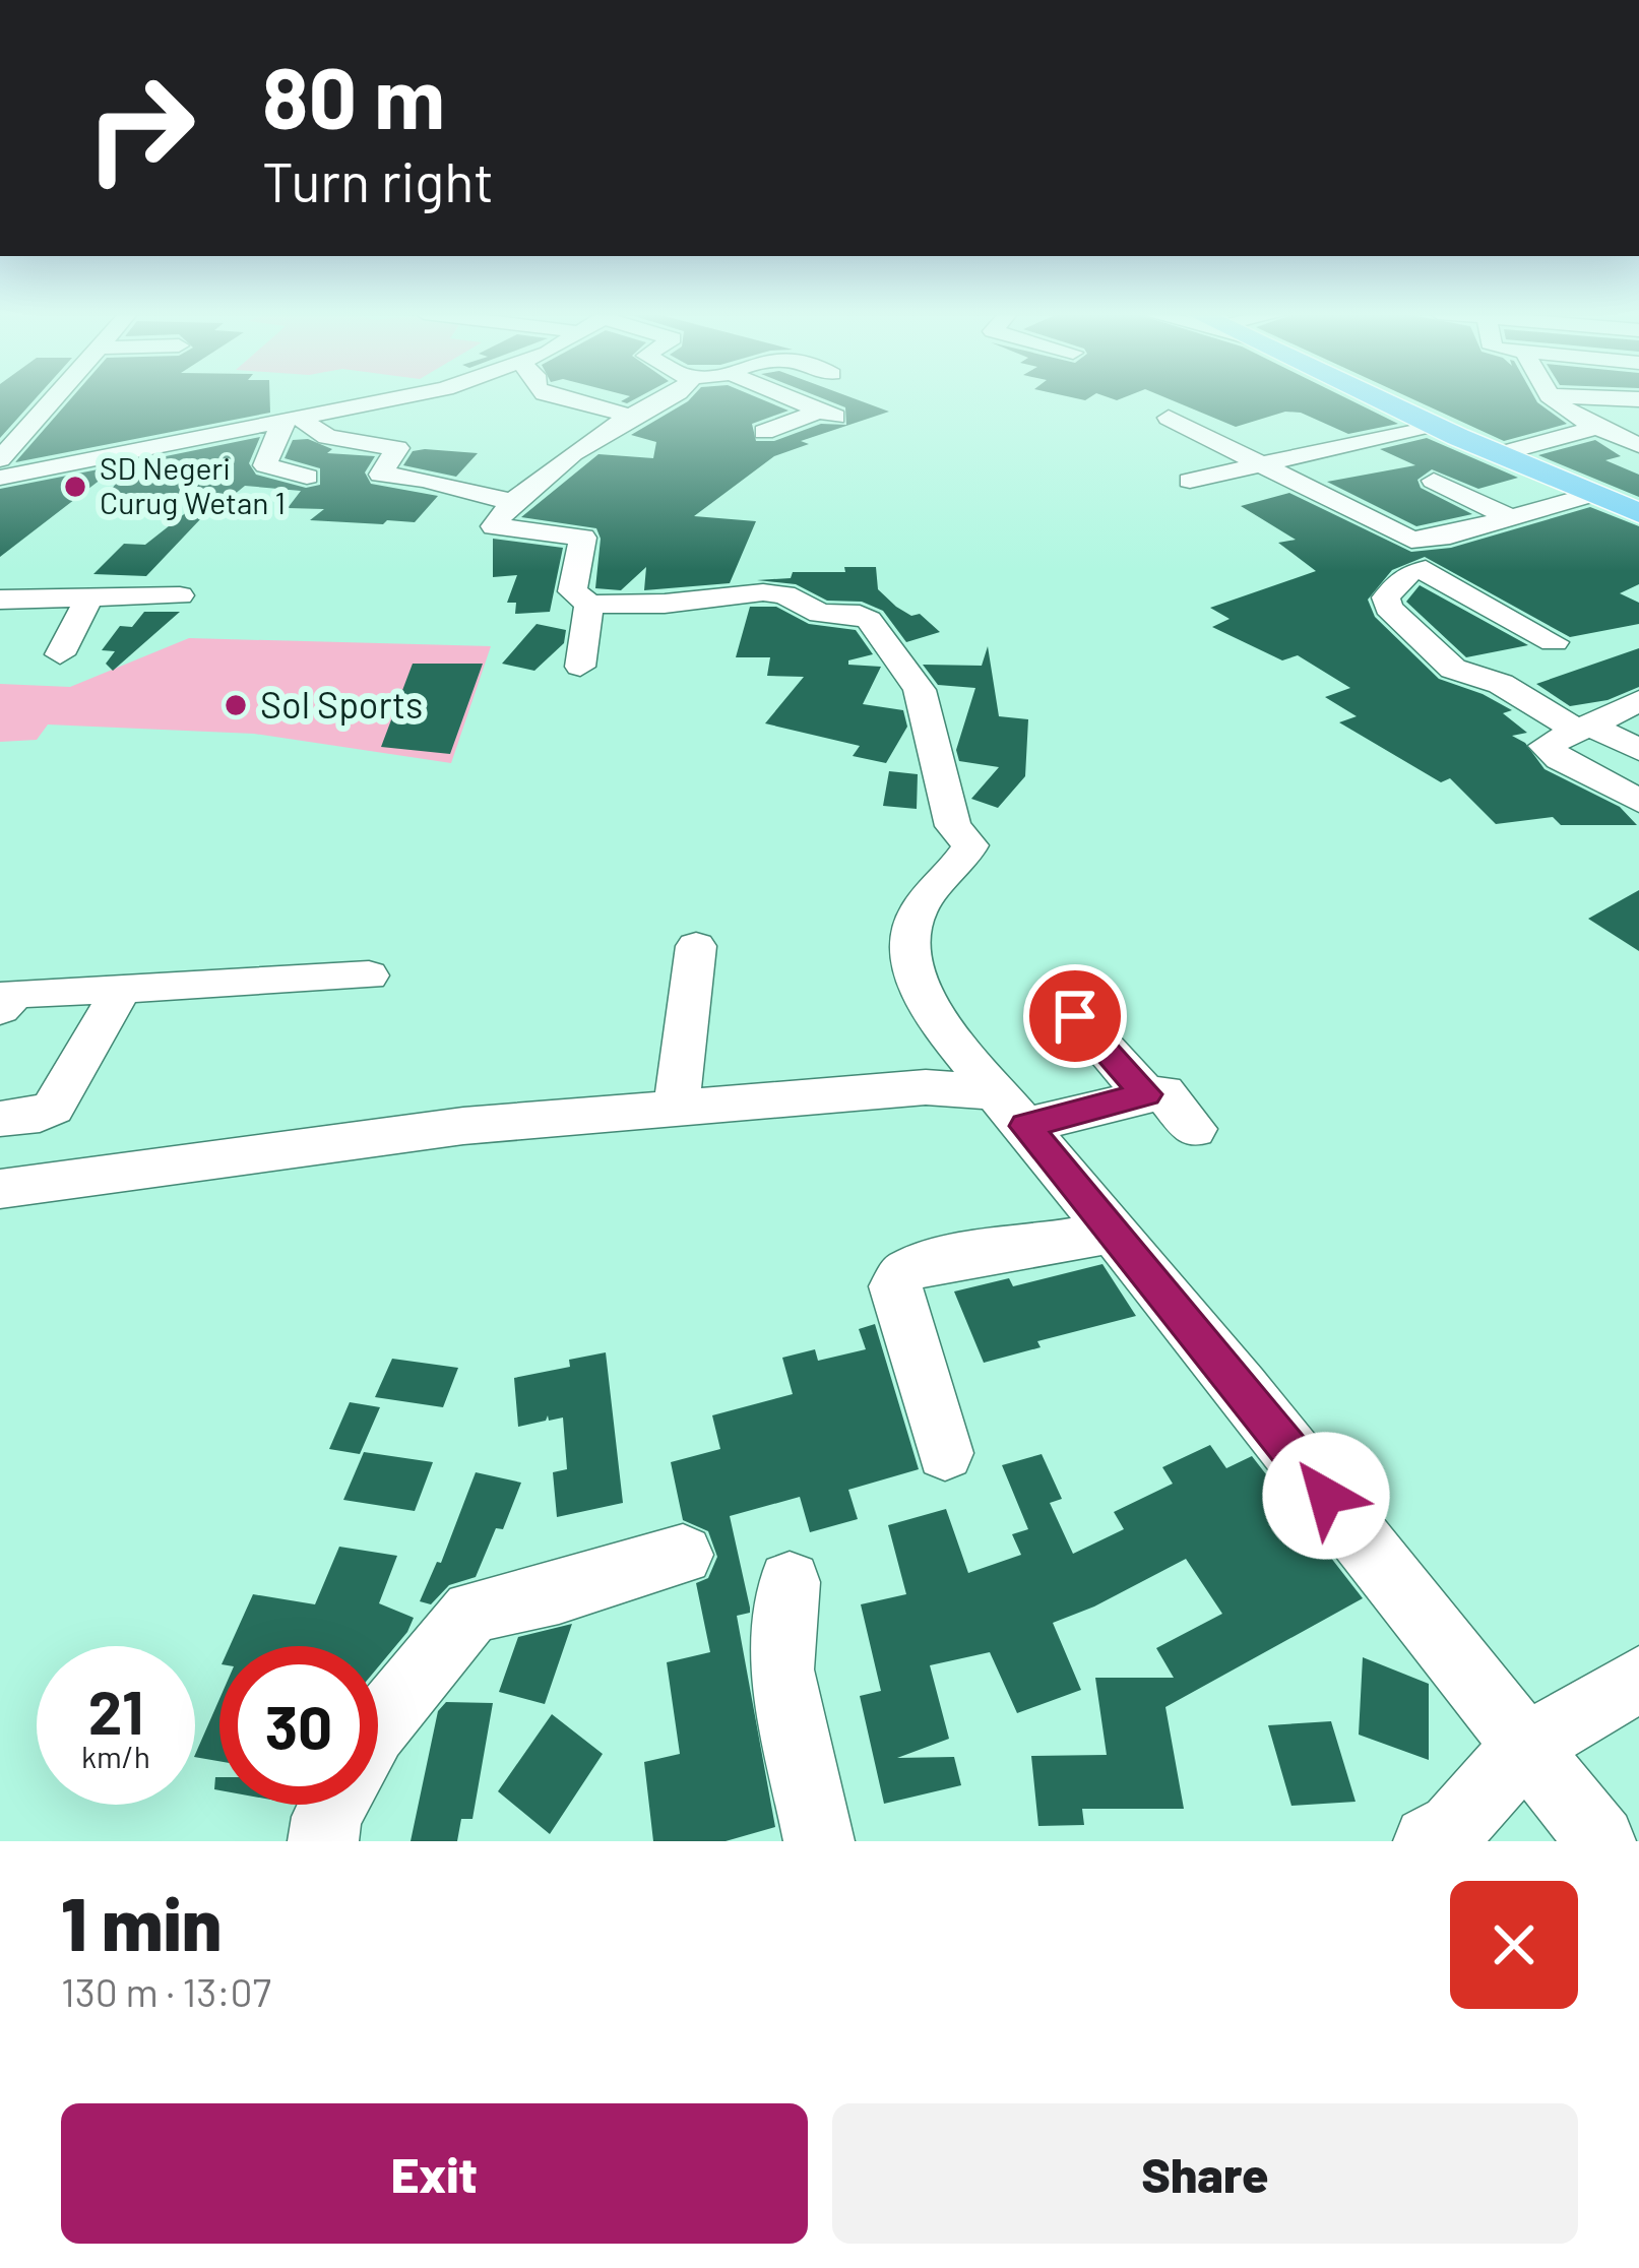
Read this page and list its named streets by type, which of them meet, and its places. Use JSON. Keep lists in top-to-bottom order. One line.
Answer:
{"places":["SD Negeri Curug Wetan 1","Sol Sports"],"page":{"turn":["80 m","Turn right"],"speed":"21 km/h","limit":"30","heading":["1 min","130 m · 13:07"],"buttons":["Exit","Share"]}}
